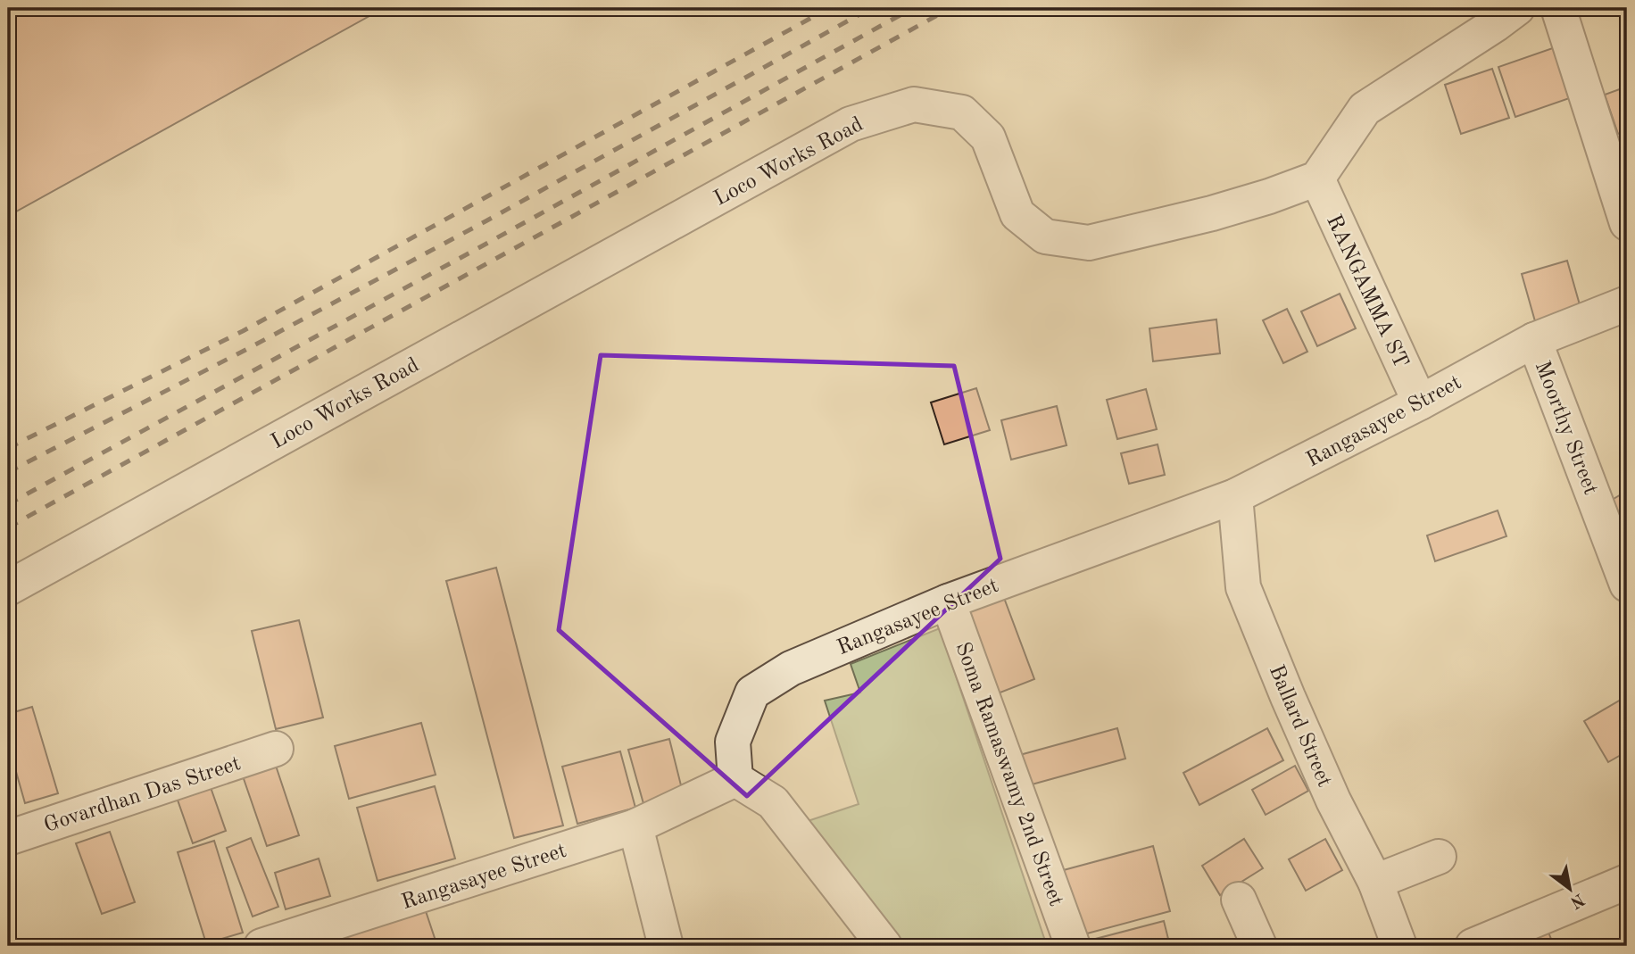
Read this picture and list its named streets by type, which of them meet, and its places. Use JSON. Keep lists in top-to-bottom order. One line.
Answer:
{"streets":{"street":["Loco Works Road","RANGAMMA ST","Rangasayee Street","Moorthy Street","Ballard Street","Soma Ramaswamy 2nd Street","Govardhan Das Street"]},"crossings":[["Loco Works Road","RANGAMMA ST"],["RANGAMMA ST","Rangasayee Street"],["Rangasayee Street","Moorthy Street"],["Rangasayee Street","Ballard Street"],["Rangasayee Street","Soma Ramaswamy 2nd Street"]],"north":"bottom right"}
